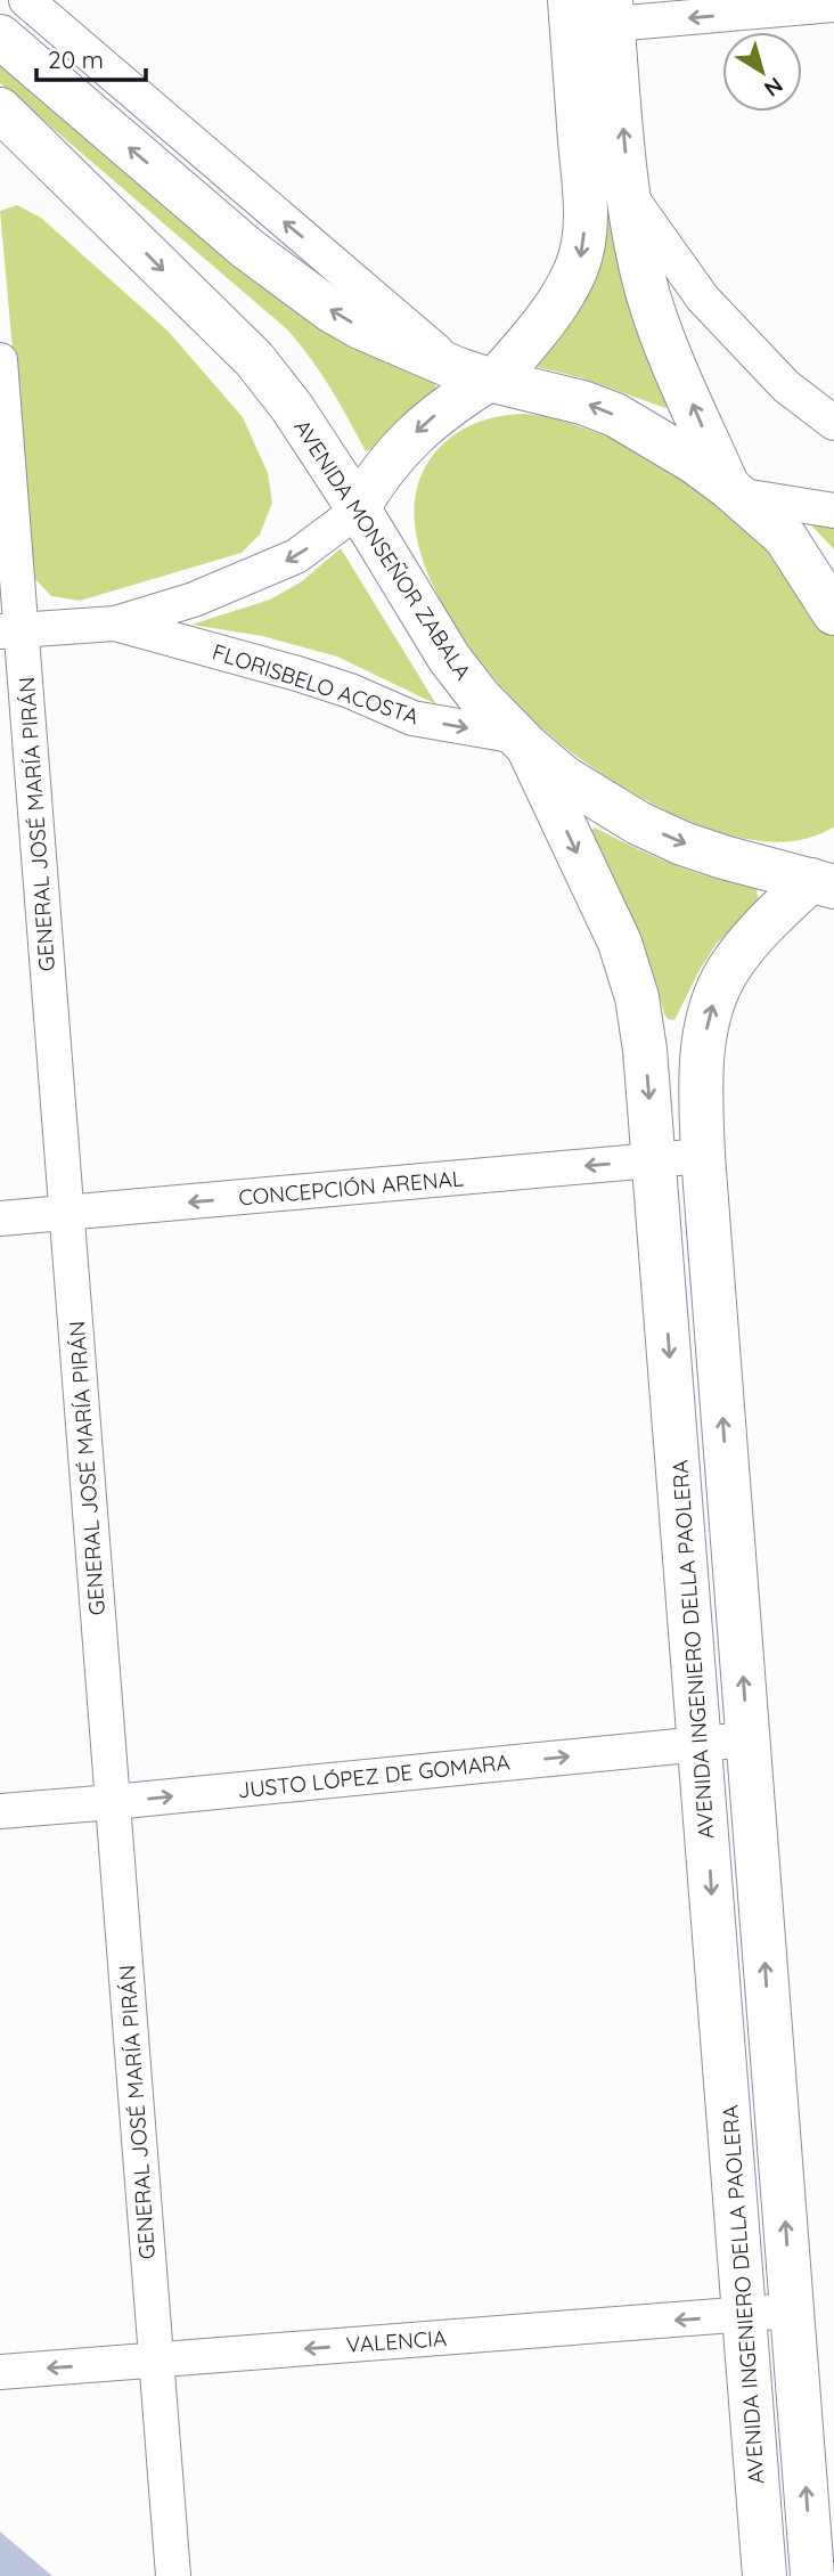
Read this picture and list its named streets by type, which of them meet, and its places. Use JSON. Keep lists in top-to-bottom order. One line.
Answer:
{"streets":{"main road":["AVENIDA MONSEÑOR ZABALA","AVENIDA INGENIERO DELLA PAOLERA"],"street":["FLORISBELO ACOSTA","GENERAL JOSÉ MARÍA PIRÁN","CONCEPCIÓN ARENAL","JUSTO LÓPEZ DE GOMARA","VALENCIA"]},"crossings":[["AVENIDA MONSEÑOR ZABALA","FLORISBELO ACOSTA"],["AVENIDA MONSEÑOR ZABALA","AVENIDA INGENIERO DELLA PAOLERA"],["FLORISBELO ACOSTA","GENERAL JOSÉ MARÍA PIRÁN"],["FLORISBELO ACOSTA","AVENIDA INGENIERO DELLA PAOLERA"],["GENERAL JOSÉ MARÍA PIRÁN","CONCEPCIÓN ARENAL"],["GENERAL JOSÉ MARÍA PIRÁN","JUSTO LÓPEZ DE GOMARA"],["GENERAL JOSÉ MARÍA PIRÁN","VALENCIA"],["CONCEPCIÓN ARENAL","AVENIDA INGENIERO DELLA PAOLERA"],["AVENIDA INGENIERO DELLA PAOLERA","JUSTO LÓPEZ DE GOMARA"],["AVENIDA INGENIERO DELLA PAOLERA","VALENCIA"]],"one_way":["CONCEPCIÓN ARENAL","JUSTO LÓPEZ DE GOMARA","VALENCIA"],"scale_bar":"20 m","north":"bottom right"}
